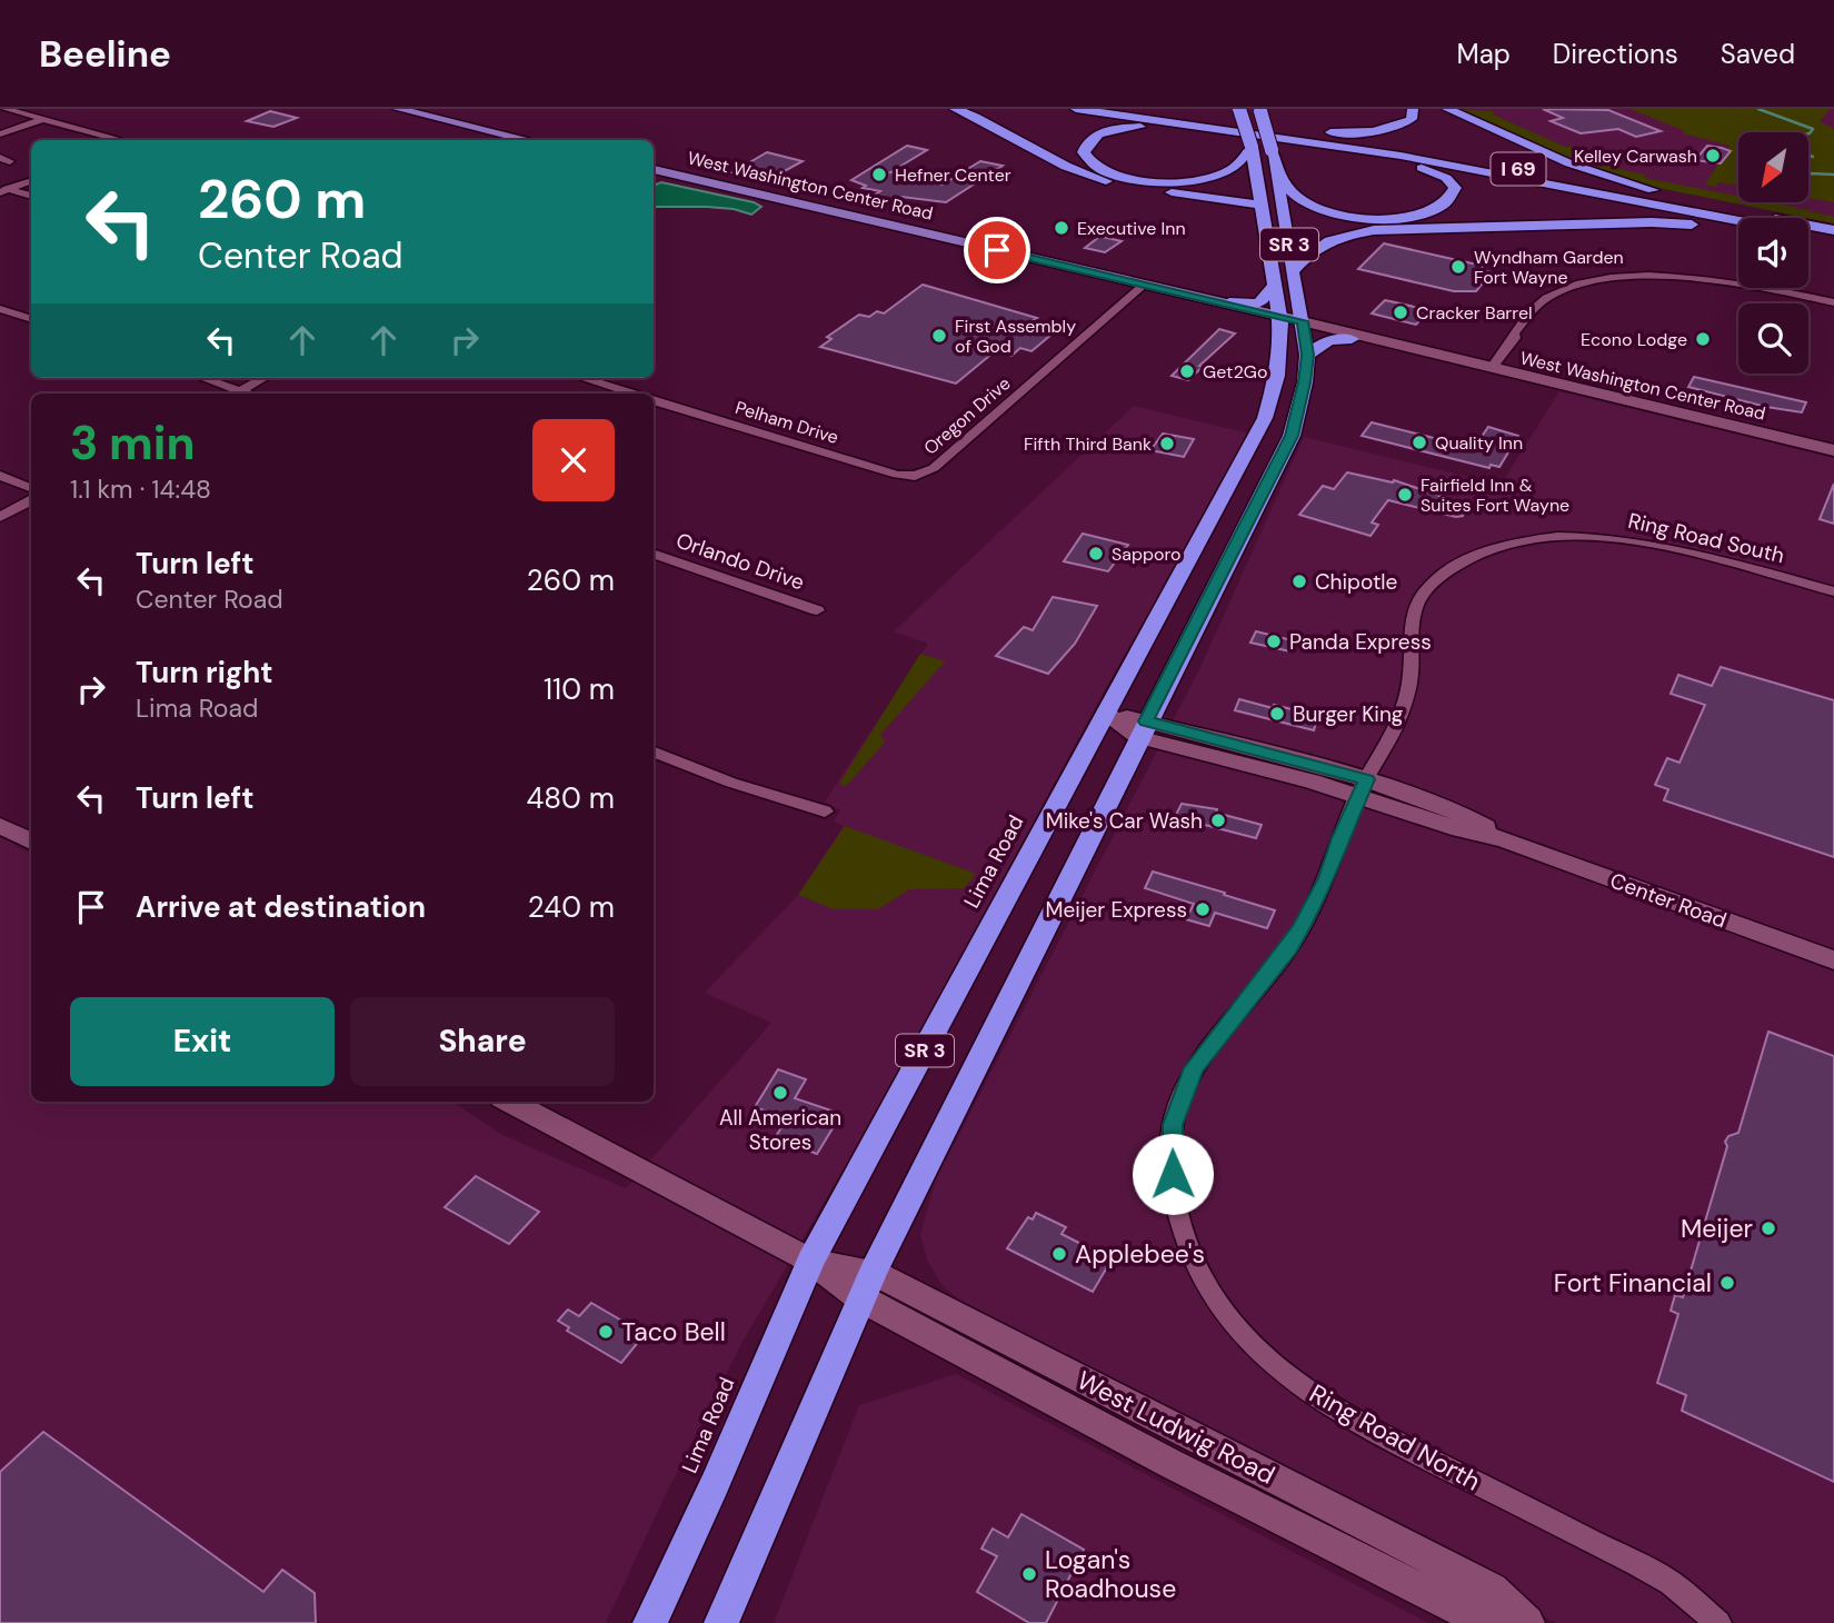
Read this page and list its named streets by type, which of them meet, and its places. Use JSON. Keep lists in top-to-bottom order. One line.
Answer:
{"streets":{"highway":["I 69","SR 3","Lima Road"],"main road":["West Washington Center Road","Center Road","West Ludwig Road"],"street":["Oregon Drive","Pelham Drive","Ring Road South","Orlando Drive","Ring Road North"]},"crossings":[["West Washington Center Road","SR 3"],["West Washington Center Road","Oregon Drive"],["West Washington Center Road","Lima Road"],["SR 3","Center Road"],["SR 3","West Ludwig Road"],["Oregon Drive","Pelham Drive"],["Ring Road South","Center Road"],["Ring Road South","Ring Road North"],["Lima Road","Center Road"],["Lima Road","West Ludwig Road"],["Center Road","Ring Road North"]],"places":["Kelley Carwash","Hefner Center","Executive Inn","Wyndham Garden Fort Wayne","Cracker Barrel","First Assembly of God","Econo Lodge","Get2Go","Quality Inn","Fifth Third Bank","Fairfield Inn & Suites Fort Wayne","Sapporo","Chipotle","Panda Express","Burger King","Mike's Car Wash","Meijer Express","All American Stores","Meijer","Applebee's","Fort Financial","Taco Bell","Logan's Roadhouse"],"north":"bottom left","page":{"header":"Beeline","nav":["Map","Directions","Saved"],"turn":["260 m","Center Road"],"heading":["3 min","1.1 km · 14:48"],"list":[{"name":"Turn left","note":"Center Road","value":"260 m"},{"name":"Turn right","note":"Lima Road","value":"110 m"},{"name":"Turn left","value":"480 m"},{"name":"Arrive at destination","value":"240 m"}],"buttons":["Exit","Share"]}}
